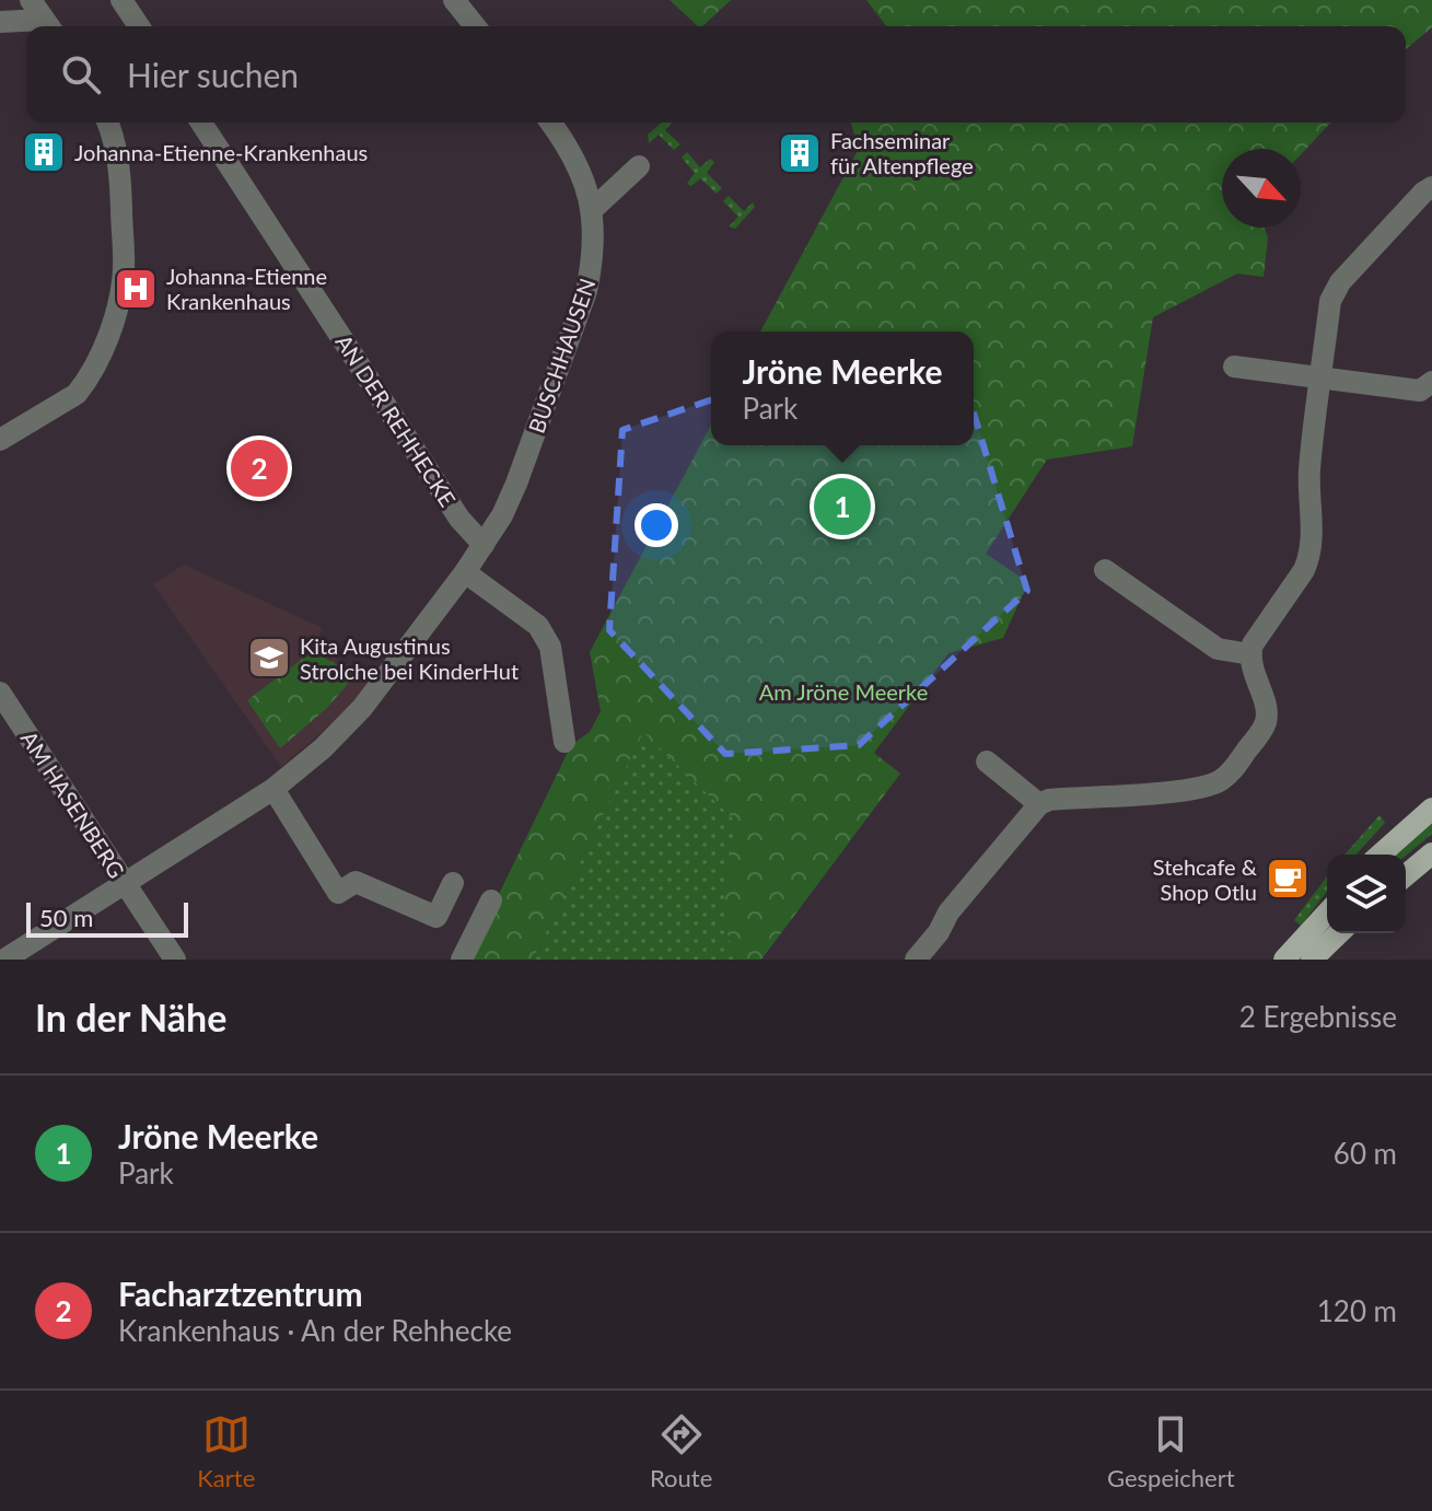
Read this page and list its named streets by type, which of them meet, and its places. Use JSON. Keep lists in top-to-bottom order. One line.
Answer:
{"streets":{"street":["BUSCHHAUSEN","AN DER REHHECKE","AM HASENBERG"]},"crossings":[["BUSCHHAUSEN","AN DER REHHECKE"],["BUSCHHAUSEN","AM HASENBERG"]],"parks":["Am Jröne Meerke"],"places":{"building":["Johanna-Etienne-Krankenhaus","Fachseminar für Altenpflege"],"hospital":["Johanna-Etienne Krankenhaus"],"school or university":["Kita Augustinus Strolche bei KinderHut"],"cafe":["Stehcafe & Shop Otlu"]},"scale_bar":"50 m","north":"bottom right","page":{"search":"Hier suchen","popup":["Jröne Meerke","Park"],"pins":["2","1"],"scale":"50 m","heading":["In der Nähe","2 Ergebnisse"],"list":[{"mark":"1","name":"Jröne Meerke","note":"Park","value":"60 m"},{"mark":"2","name":"Facharztzentrum","note":"Krankenhaus · An der Rehhecke","value":"120 m"}],"nav":["Karte","Route","Gespeichert"]}}
